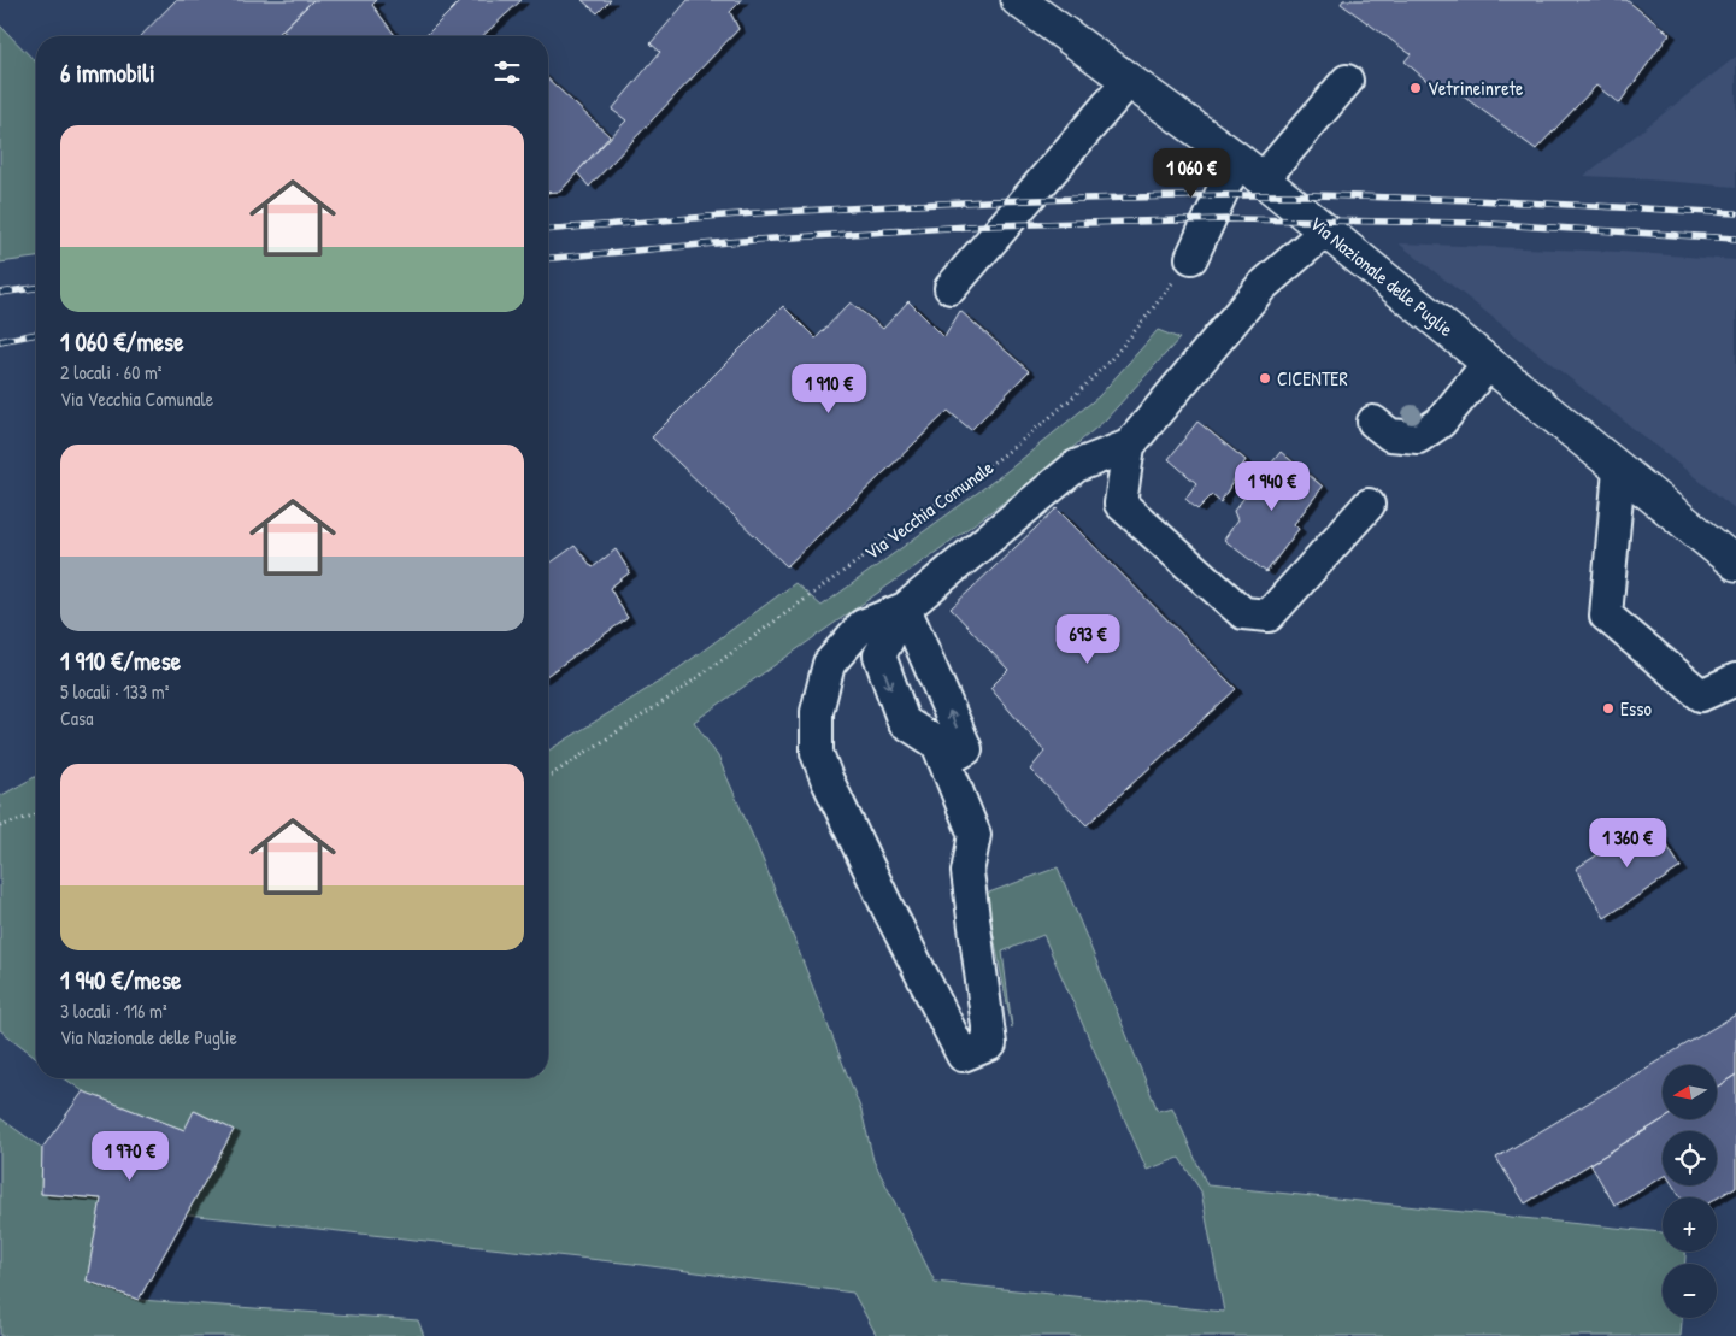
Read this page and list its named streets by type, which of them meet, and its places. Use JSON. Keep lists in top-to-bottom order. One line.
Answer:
{"streets":{"main road":["Via Nazionale delle Puglie"],"path":["Via Vecchia Comunale"]},"places":["Vetrineinrete","CICENTER","Esso"],"north":"left","page":{"heading":"6 immobili","list":[{"name":"1 060 €/mese","note":"2 locali · 60 m² · Via Vecchia Comunale"},{"name":"1 910 €/mese","note":"5 locali · 133 m² · Casa"},{"name":"1 940 €/mese","note":"3 locali · 116 m² · Via Nazionale delle Puglie"}],"price":["1 060 €","1 910 €","1 940 €","693 €","1 360 €","1 970 €"],"map_buttons":["+","−"]}}
